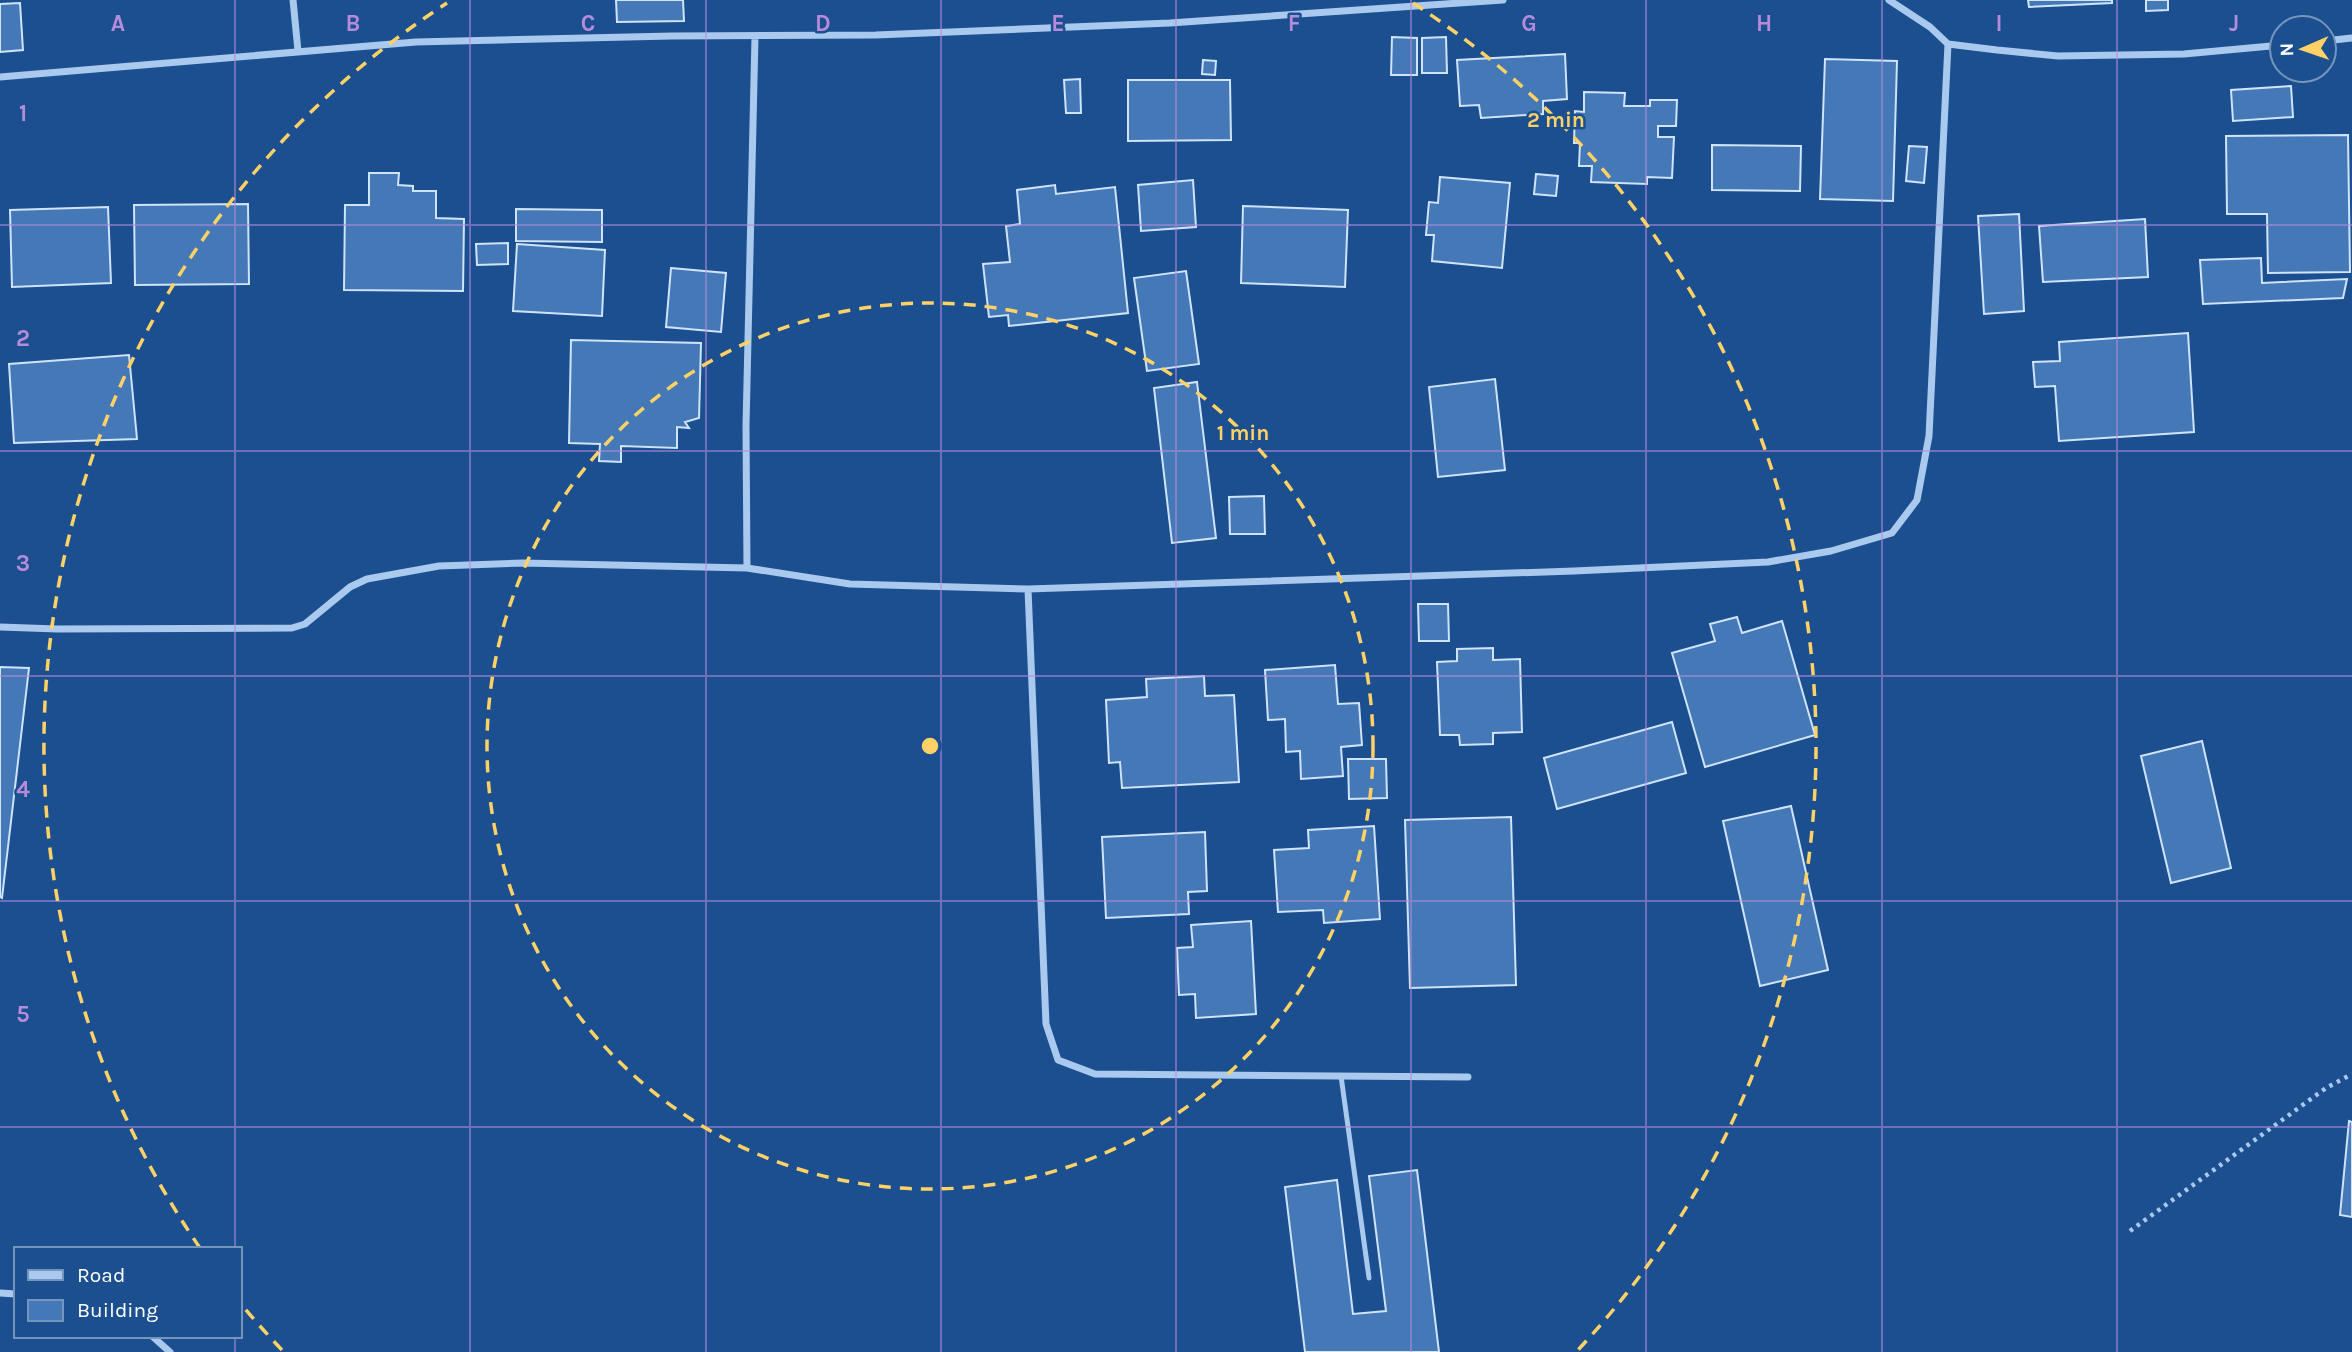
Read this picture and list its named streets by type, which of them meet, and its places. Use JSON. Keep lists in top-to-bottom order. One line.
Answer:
{"legend":["Road","Building"],"north":"left","grid":{"columns":["A","B","C","D","E","F","G","H","I","J"],"rows":["1","2","3","4","5"]},"rings":["2 min","1 min"]}
